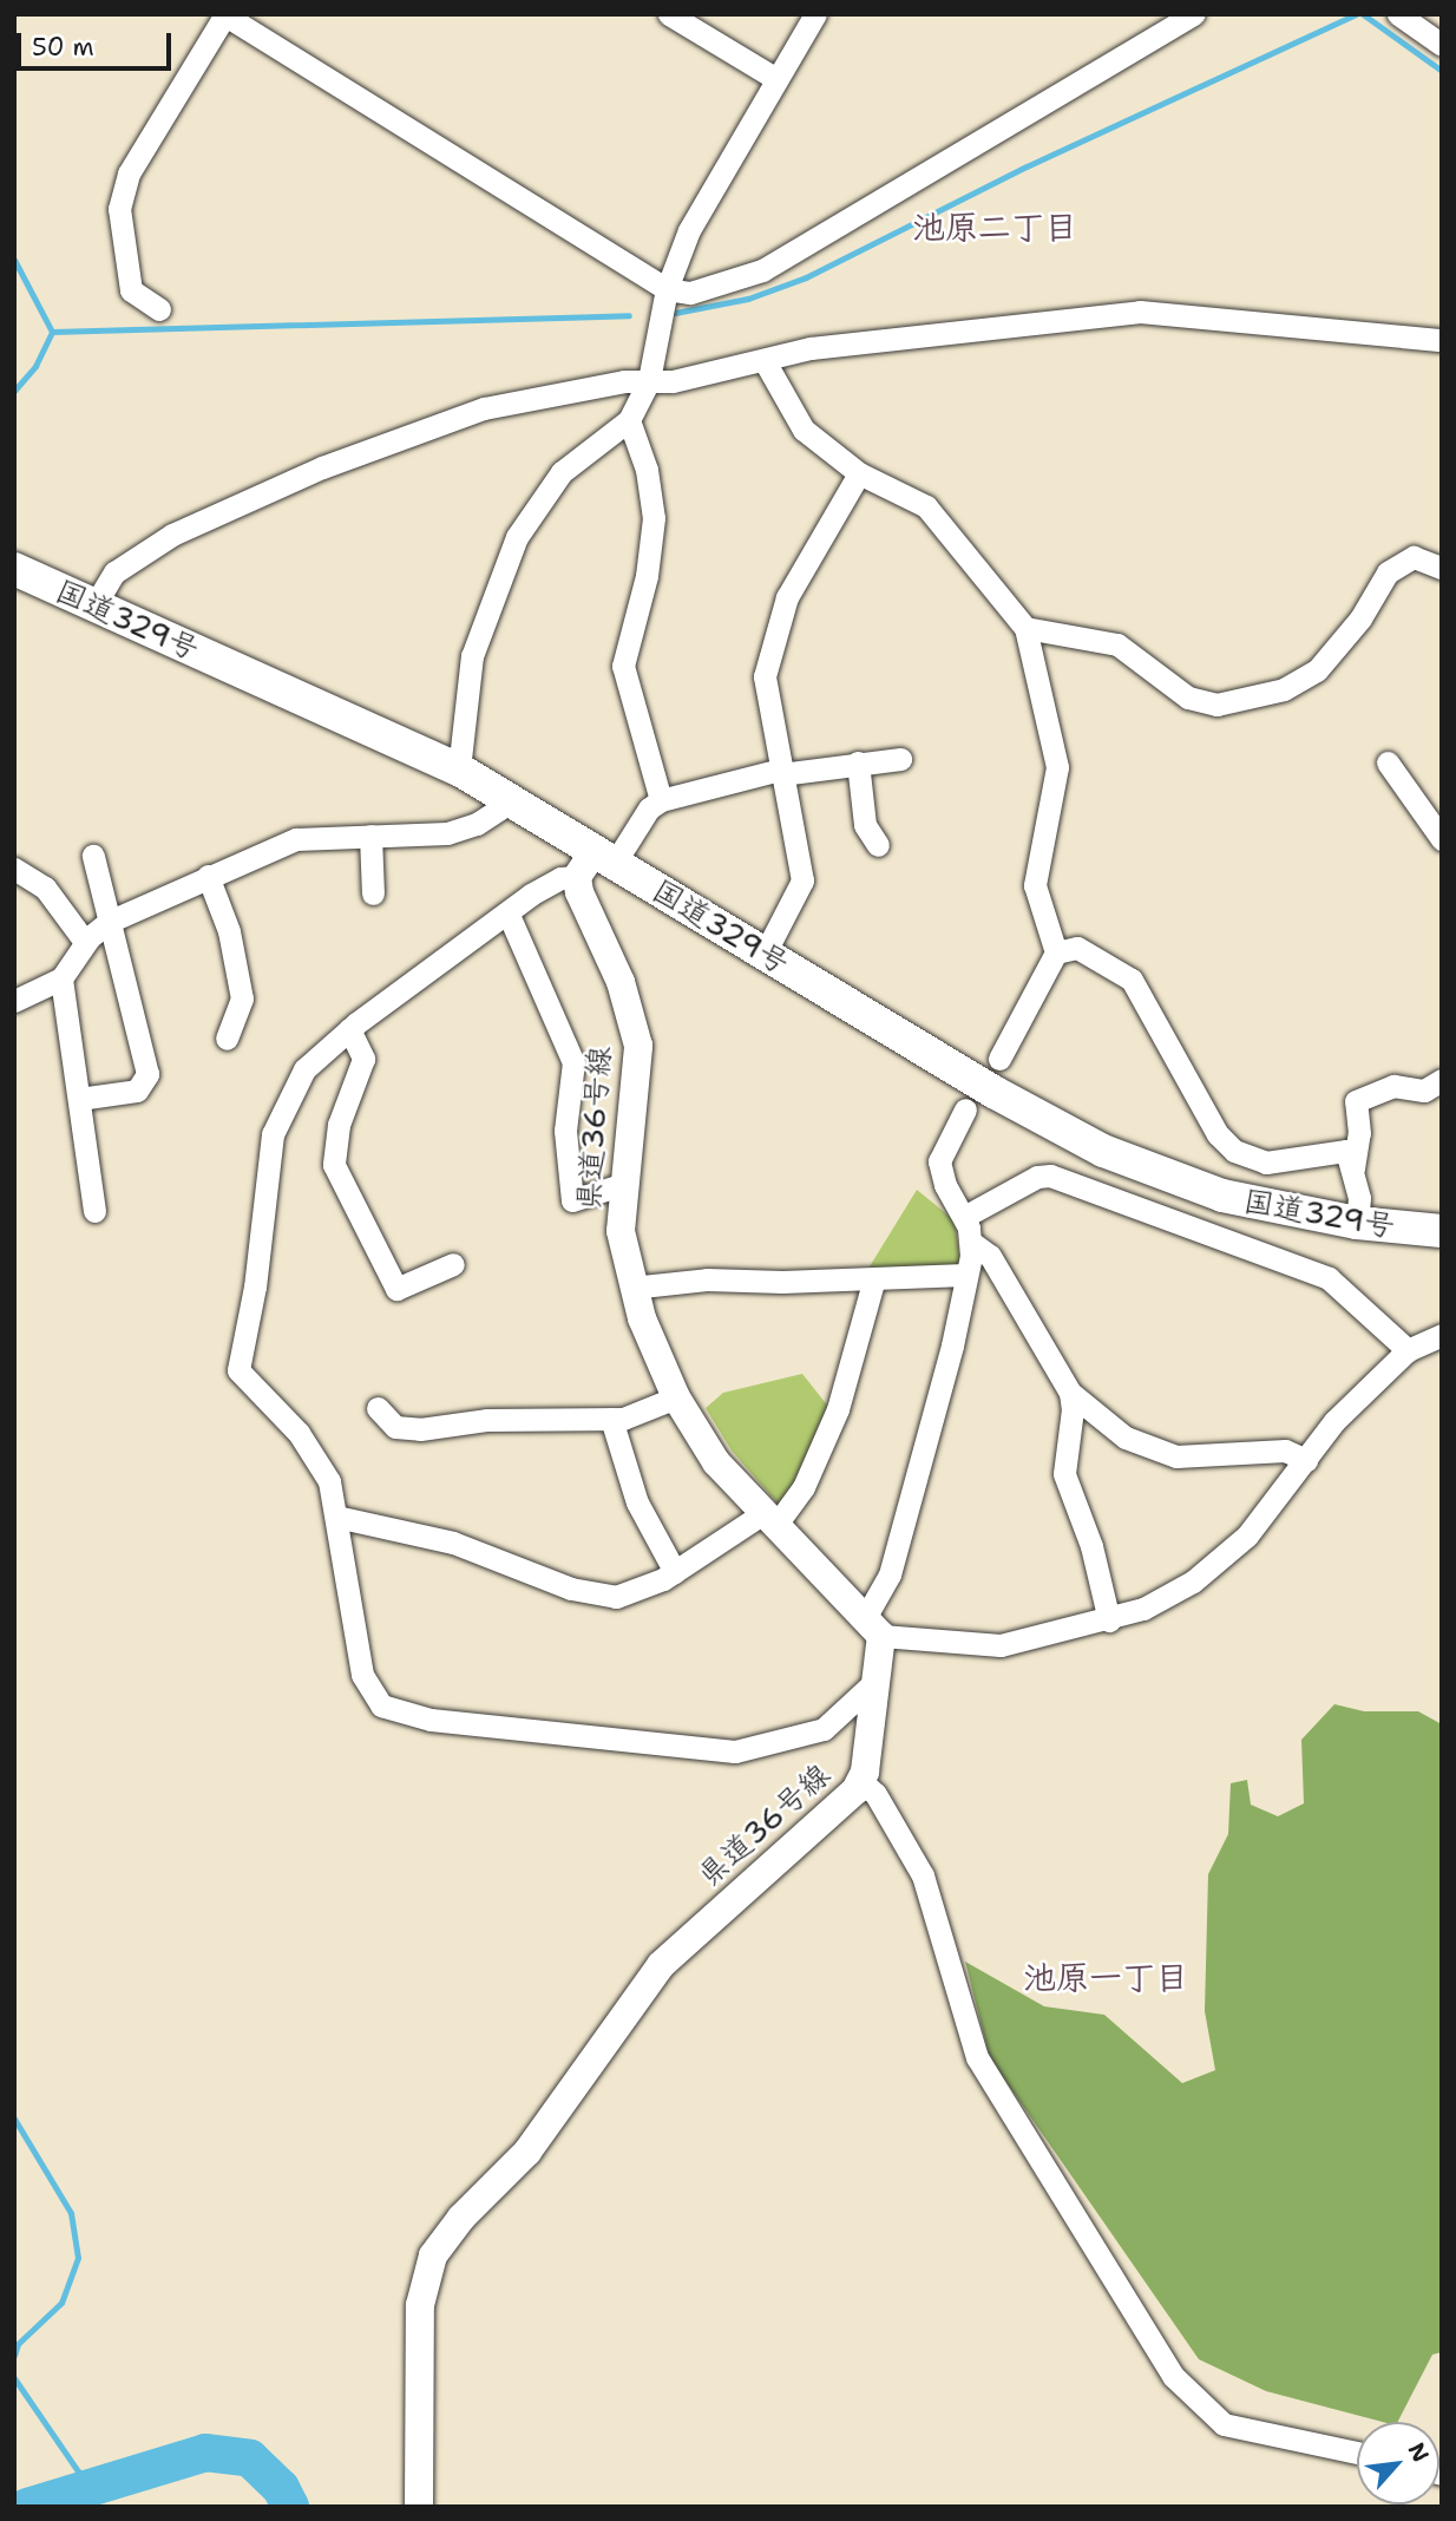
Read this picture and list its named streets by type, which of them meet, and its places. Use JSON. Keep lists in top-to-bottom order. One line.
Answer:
{"streets":{"highway":["国道329号"],"main road":["県道36号線"]},"crossings":[["国道329号","県道36号線"]],"districts":["池原二丁目","池原一丁目"],"scale_bar":"50 m","north":"top right"}
